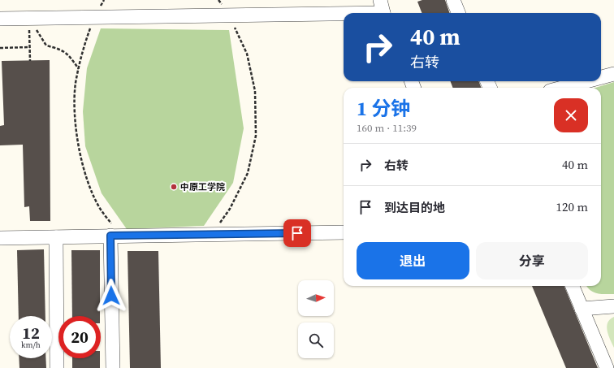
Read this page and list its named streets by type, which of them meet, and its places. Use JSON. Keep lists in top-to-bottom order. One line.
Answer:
{"places":["中原工学院"],"north":"right","page":{"turn":["40 m","右转"],"heading":["1 分钟","160 m · 11:39"],"list":[{"name":"右转","value":"40 m"},{"name":"到达目的地","value":"120 m"}],"buttons":["退出","分享"],"speed":"12 km/h","limit":"20"}}
